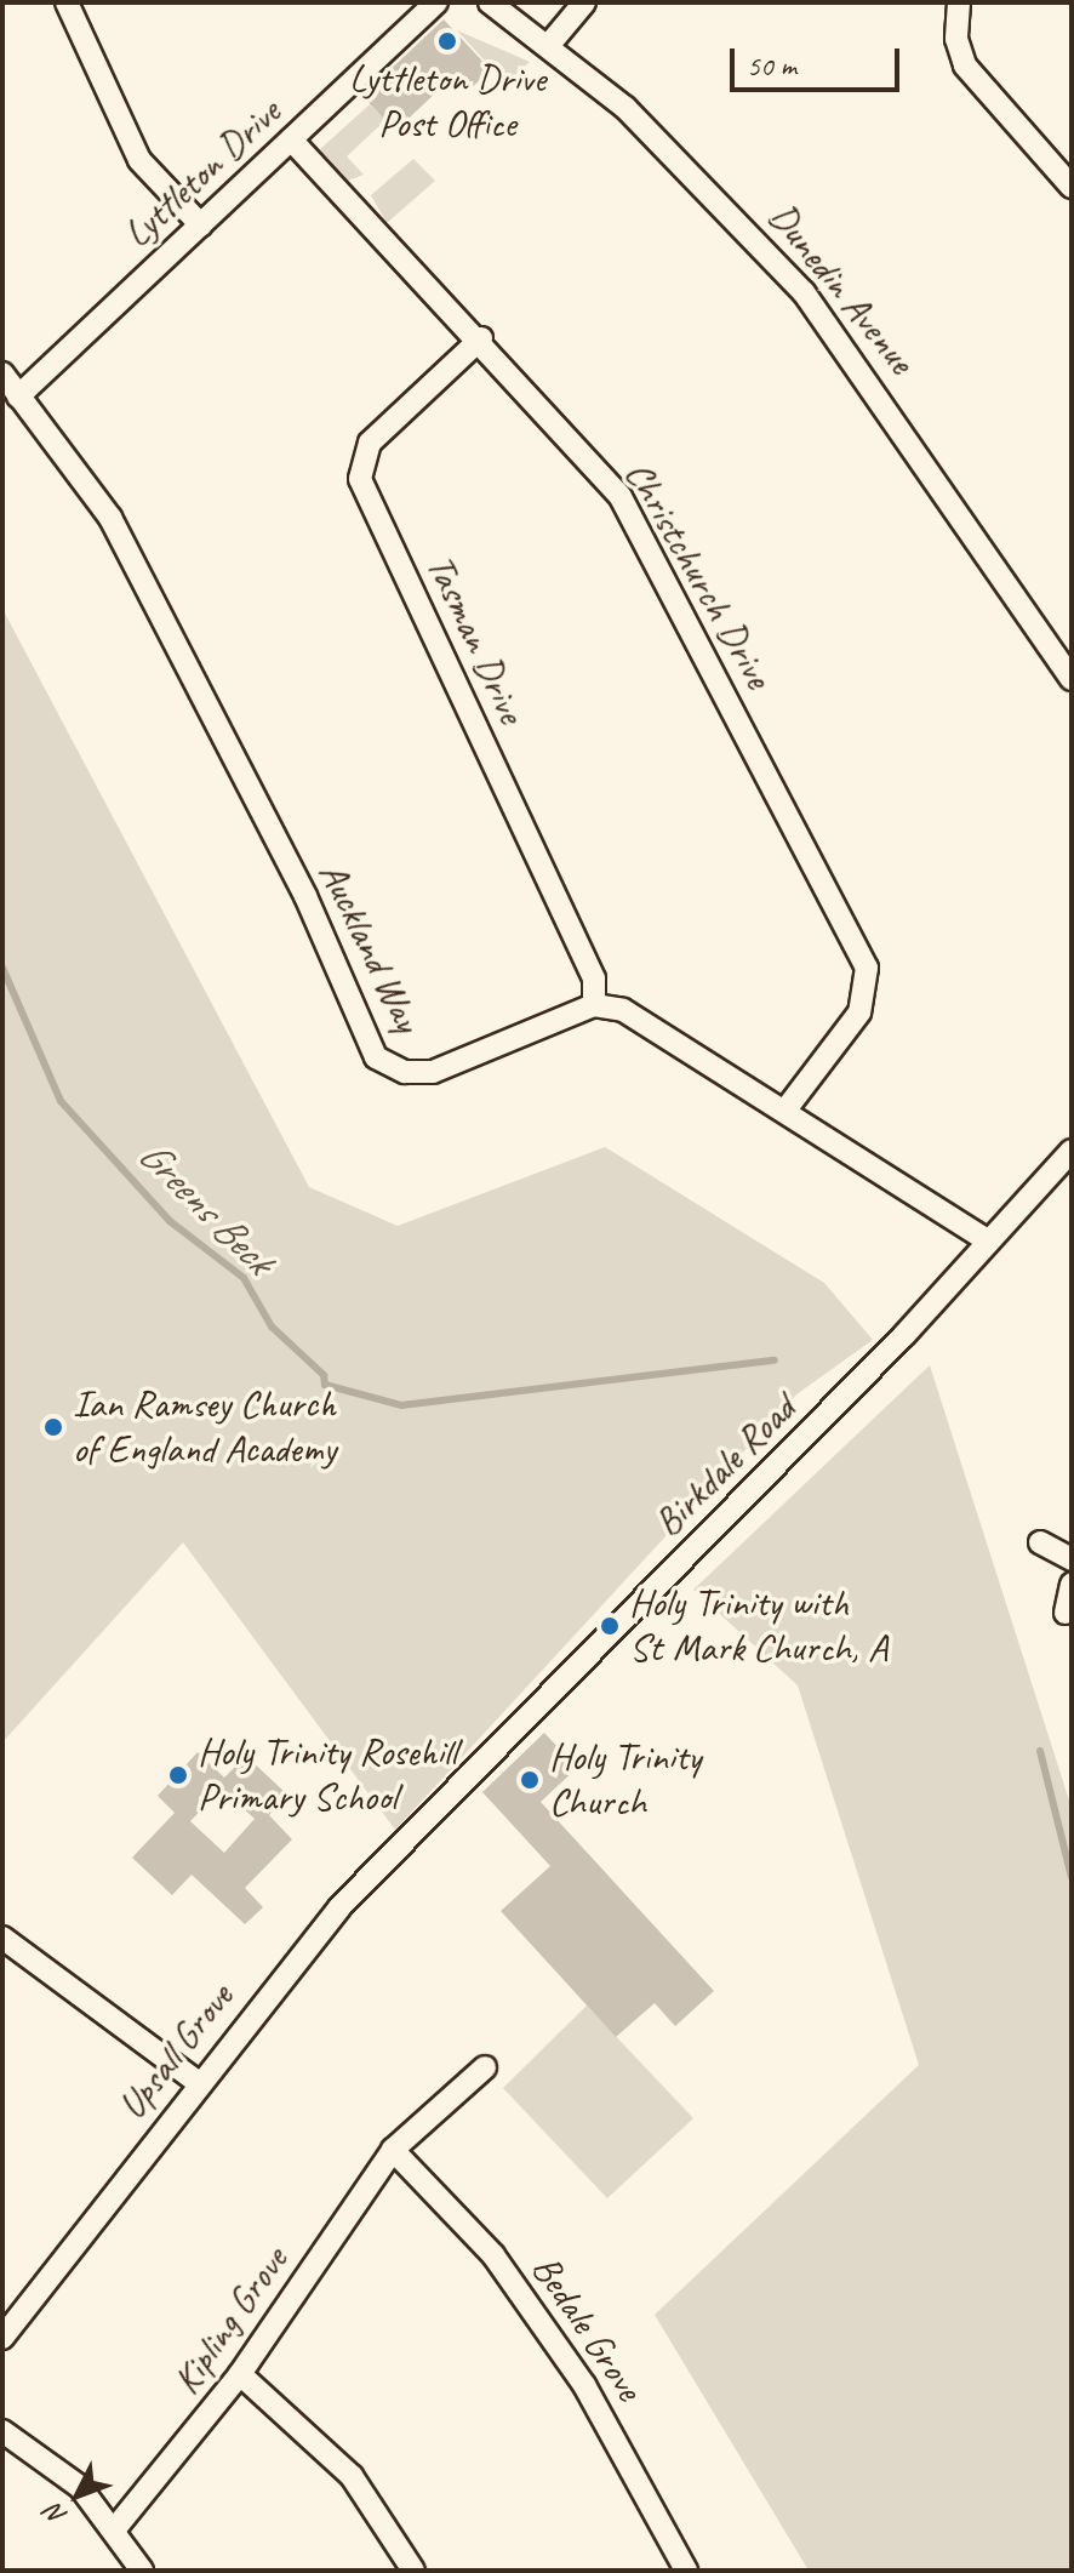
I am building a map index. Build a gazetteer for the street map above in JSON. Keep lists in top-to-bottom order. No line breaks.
{"streets":{"street":["Lyttleton Drive","Dunedin Avenue","Christchurch Drive","Tasman Drive","Auckland Way","Birkdale Road","Upsall Grove","Kipling Grove","Bedale Grove"]},"crossings":[["Lyttleton Drive","Christchurch Drive"],["Lyttleton Drive","Auckland Way"],["Christchurch Drive","Tasman Drive"],["Tasman Drive","Auckland Way"],["Birkdale Road","Upsall Grove"],["Kipling Grove","Bedale Grove"]],"water":["Greens Beck"],"places":["Lyttleton Drive Post Office","Ian Ramsey Church of England Academy","Holy Trinity with St Mark Church, A","Holy Trinity Rosehill Primary School","Holy Trinity Church"],"scale_bar":"50 m","north":"bottom left"}
